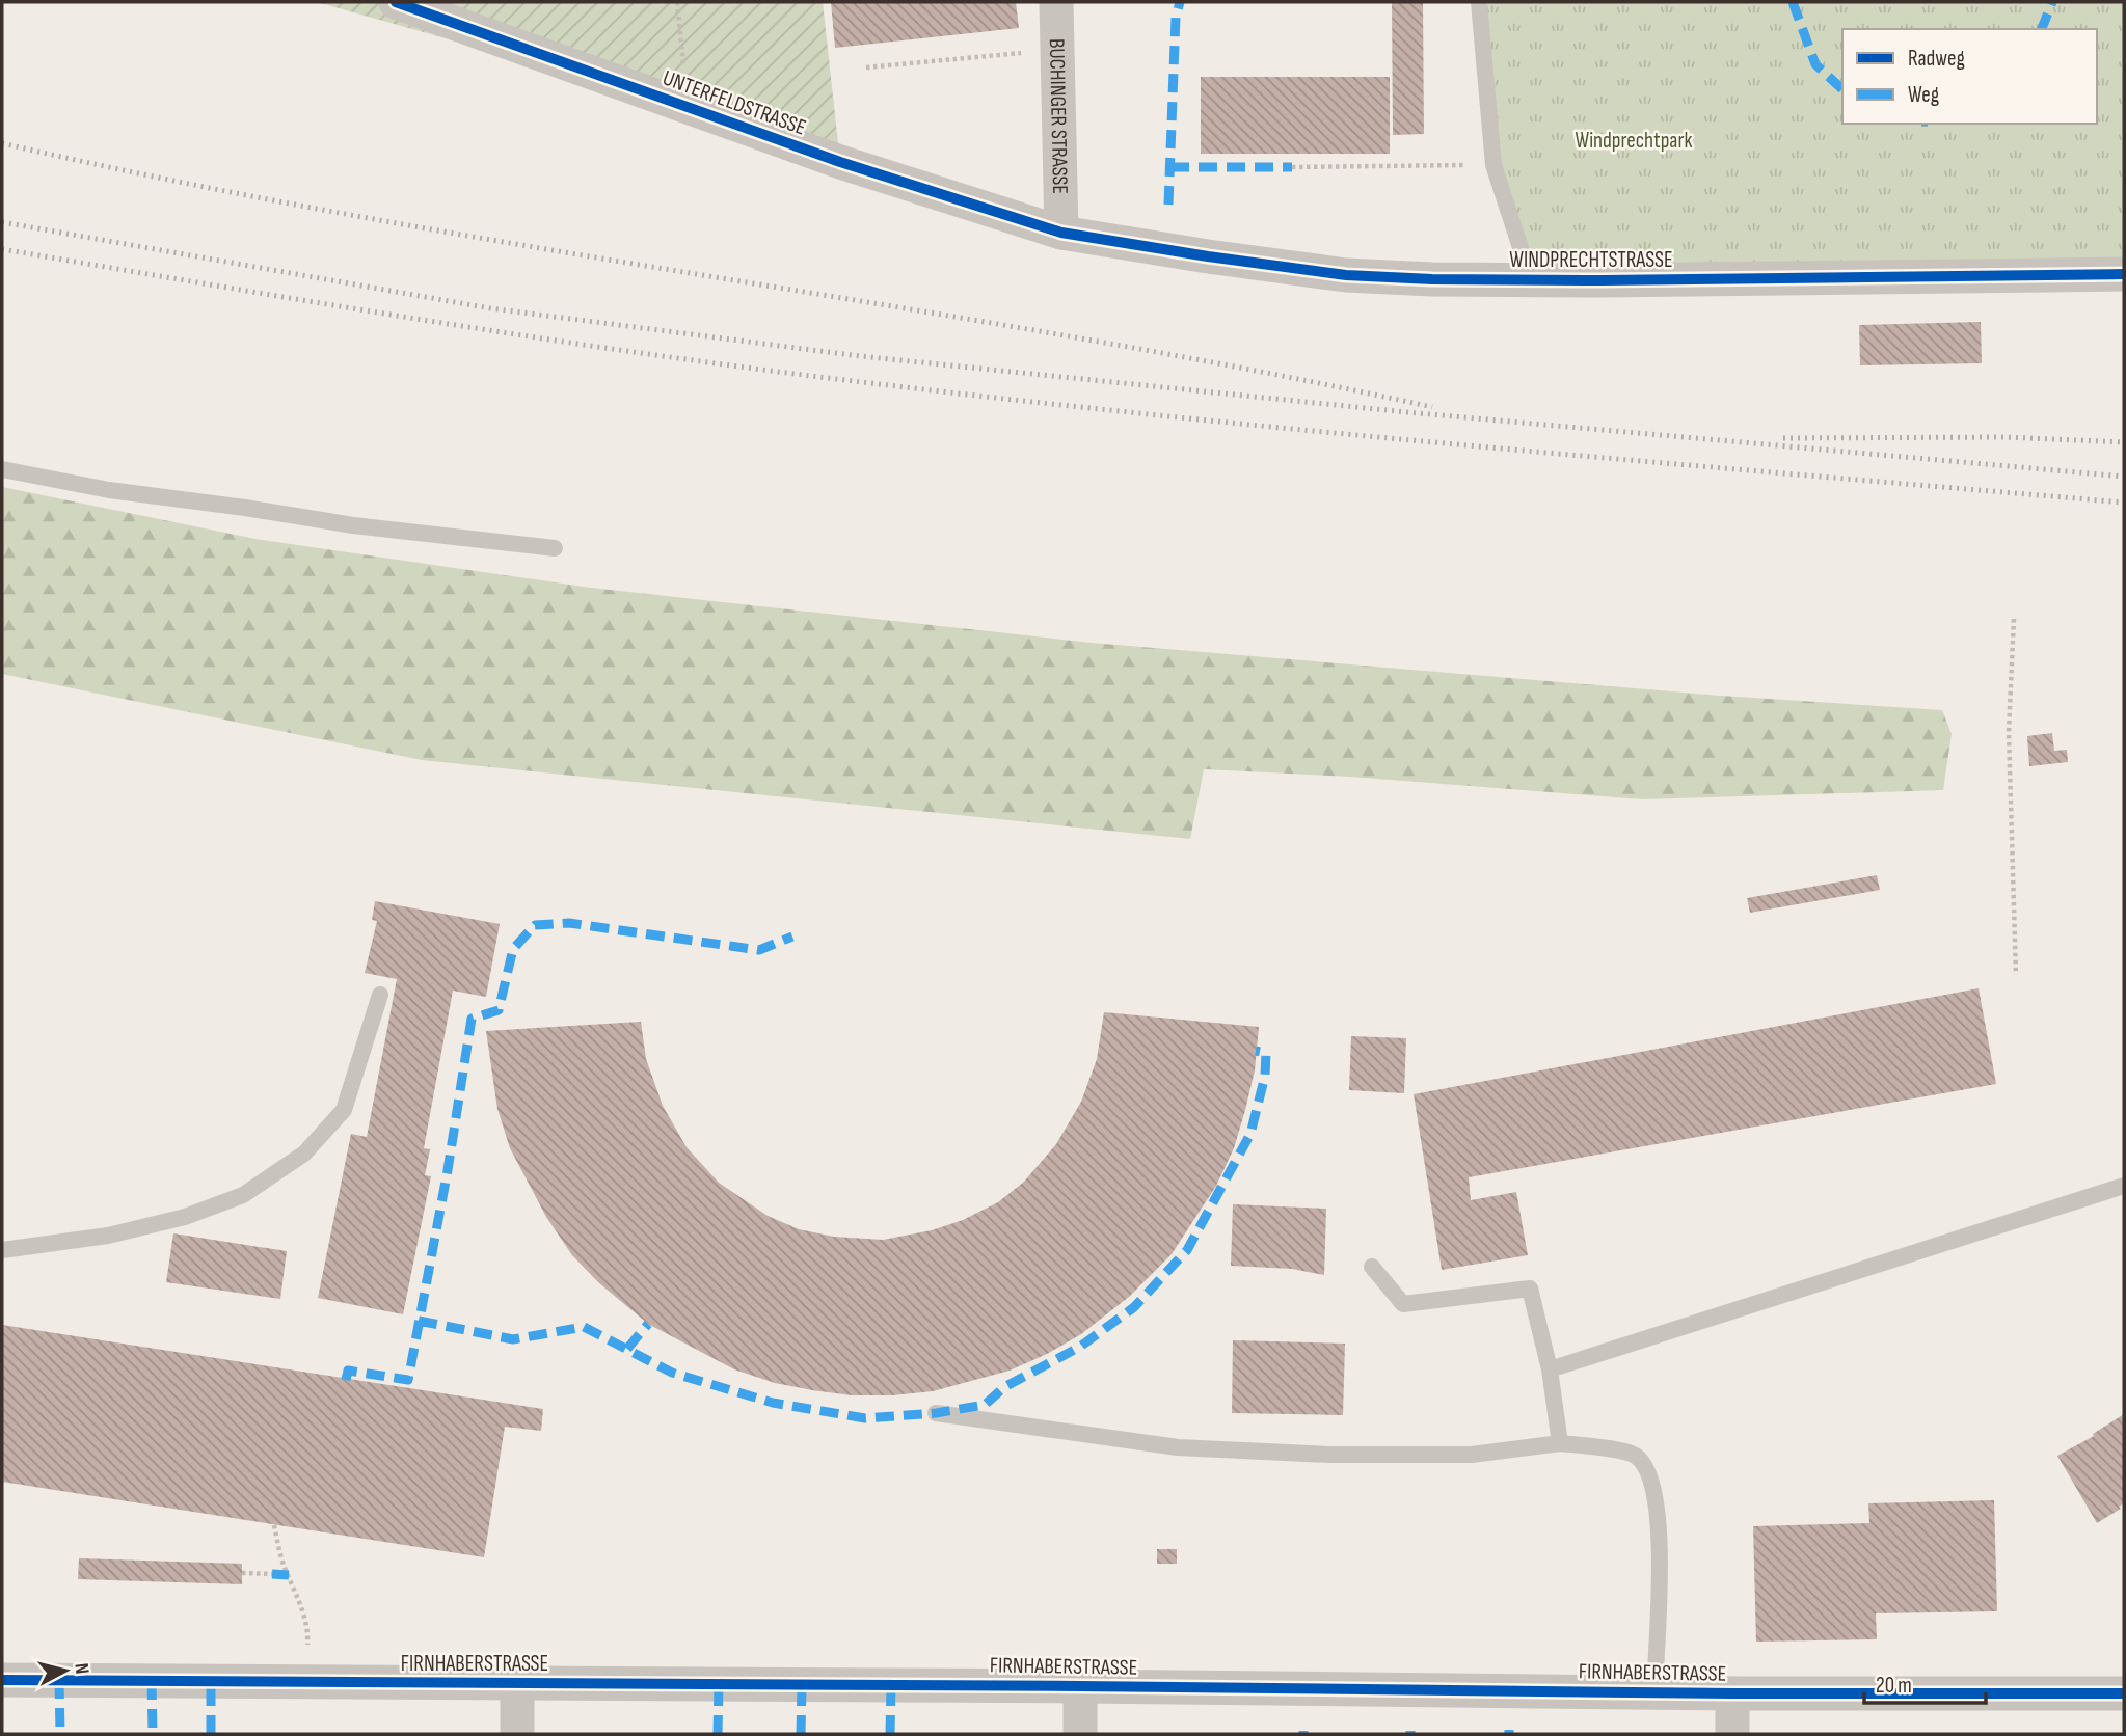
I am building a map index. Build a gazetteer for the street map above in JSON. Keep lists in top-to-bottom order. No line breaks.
{"streets":{"street":["UNTERFELDSTRASSE","BUCHINGER STRASSE","WINDPRECHTSTRASSE","FIRNHABERSTRASSE"]},"crossings":[["UNTERFELDSTRASSE","BUCHINGER STRASSE"],["UNTERFELDSTRASSE","WINDPRECHTSTRASSE"],["BUCHINGER STRASSE","WINDPRECHTSTRASSE"]],"parks":["Windprechtpark"],"legend":["Radweg","Weg"],"scale_bar":"20 m","north":"right"}
